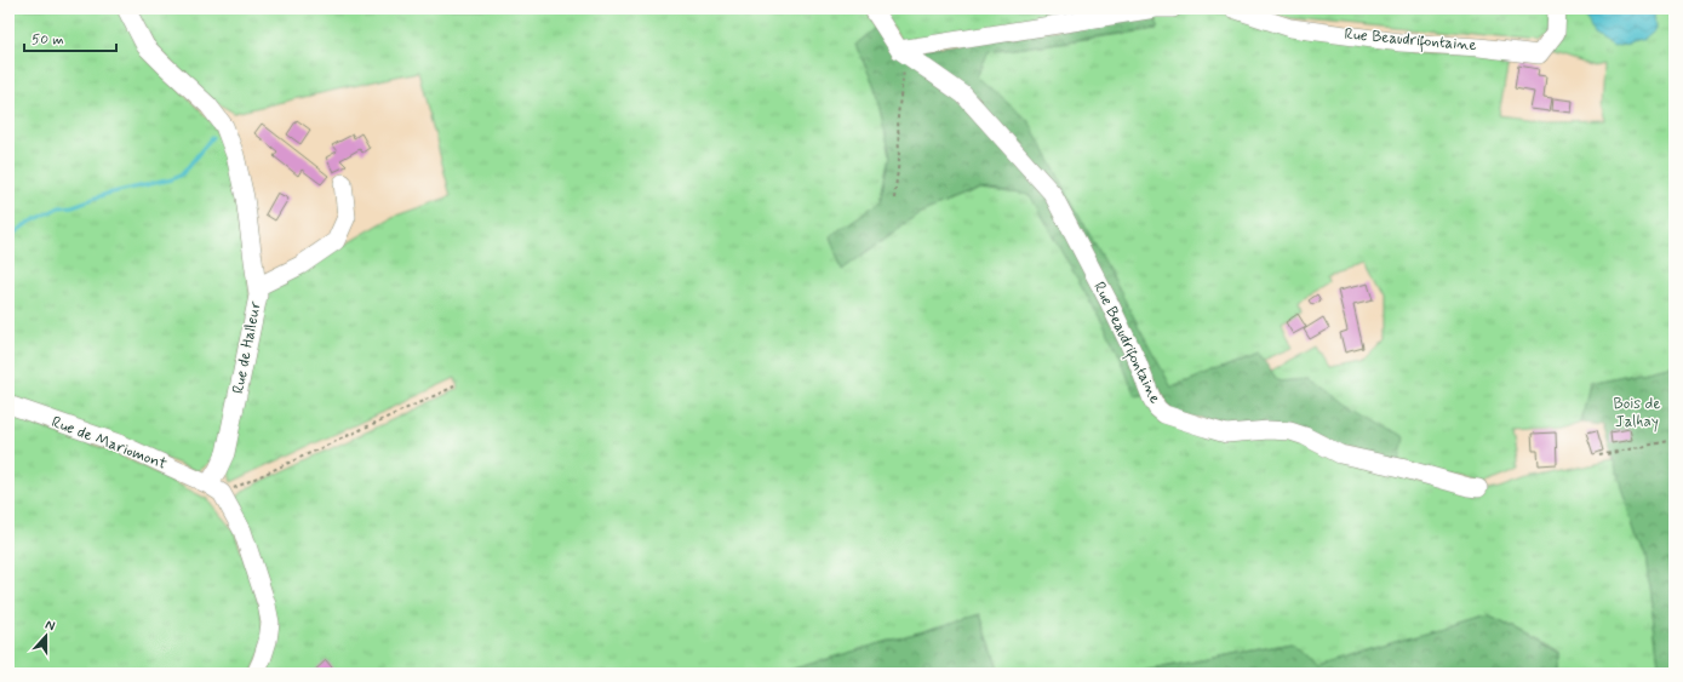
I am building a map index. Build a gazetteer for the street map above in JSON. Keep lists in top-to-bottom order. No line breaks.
{"streets":{"street":["Rue Beaudrifontaine","Rue de Halleur","Rue de Mariomont"]},"crossings":[["Rue de Halleur","Rue de Mariomont"]],"parks":["Bois de Jalhay"],"scale_bar":"50 m","north":"top"}
